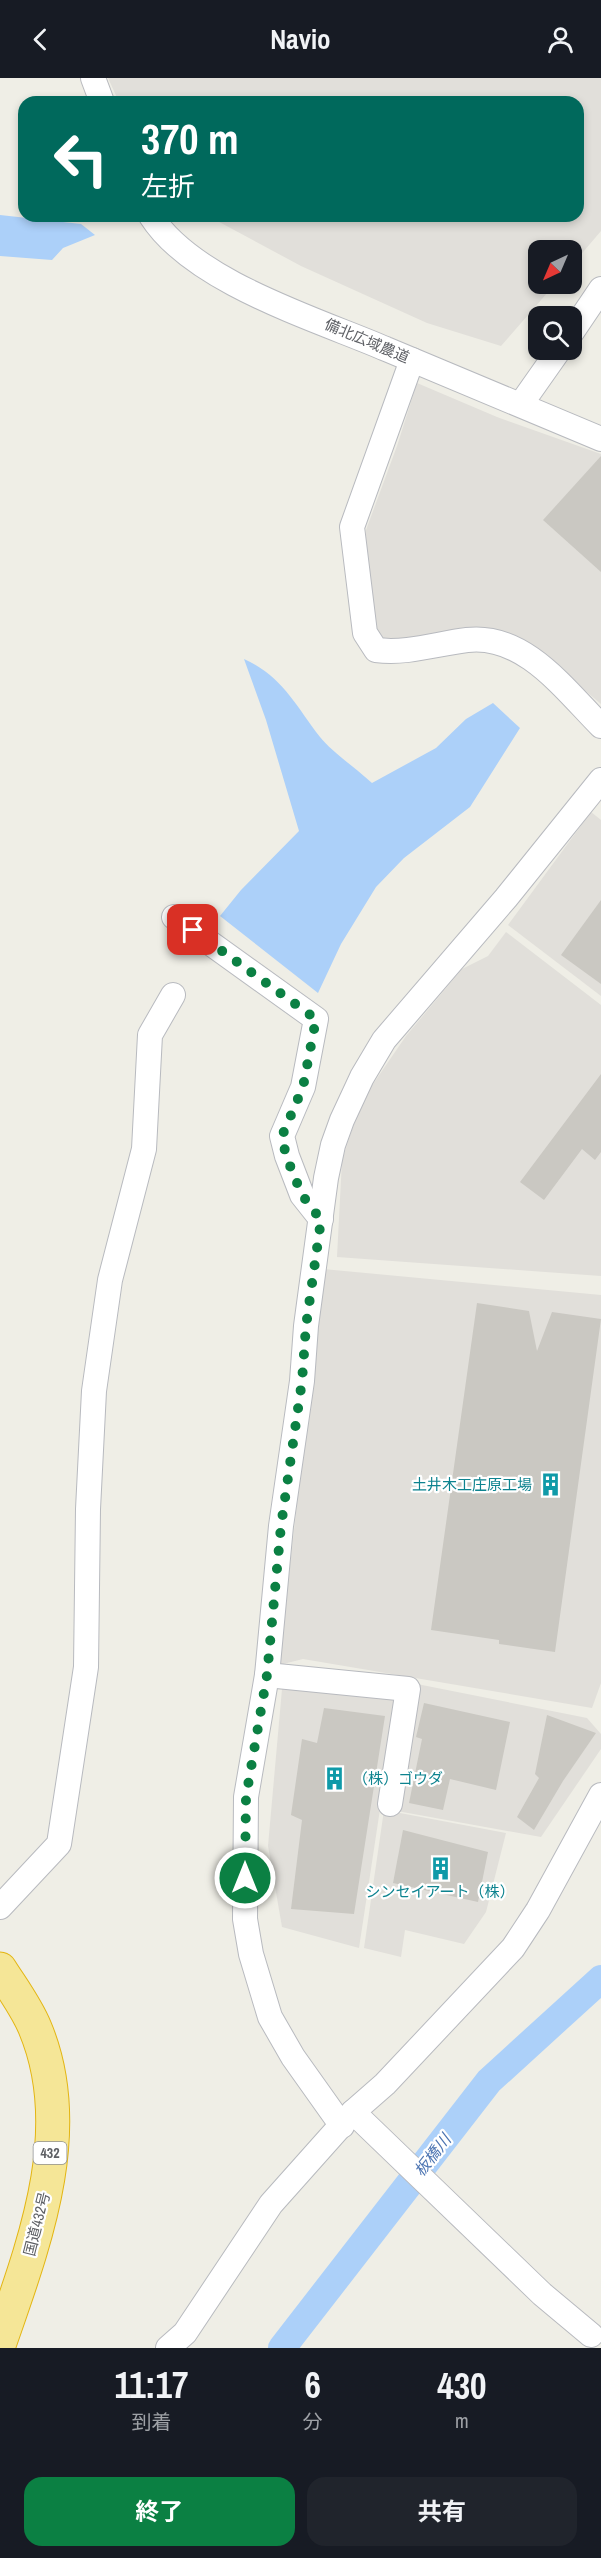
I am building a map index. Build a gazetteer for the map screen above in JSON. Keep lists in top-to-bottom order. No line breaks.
{"streets":{"highway":["432","国道432号"],"street":["備北広域農道"]},"water":["板橋川"],"places":{"building":["土井木工庄原工場","（株）ゴウダ","シンセイアート（株）"]},"north":"bottom left","page":{"header":"Navio","turn":["370 m","左折"],"eta":["11:17","到着","6","分","430","m"],"buttons":["終了","共有"]}}
